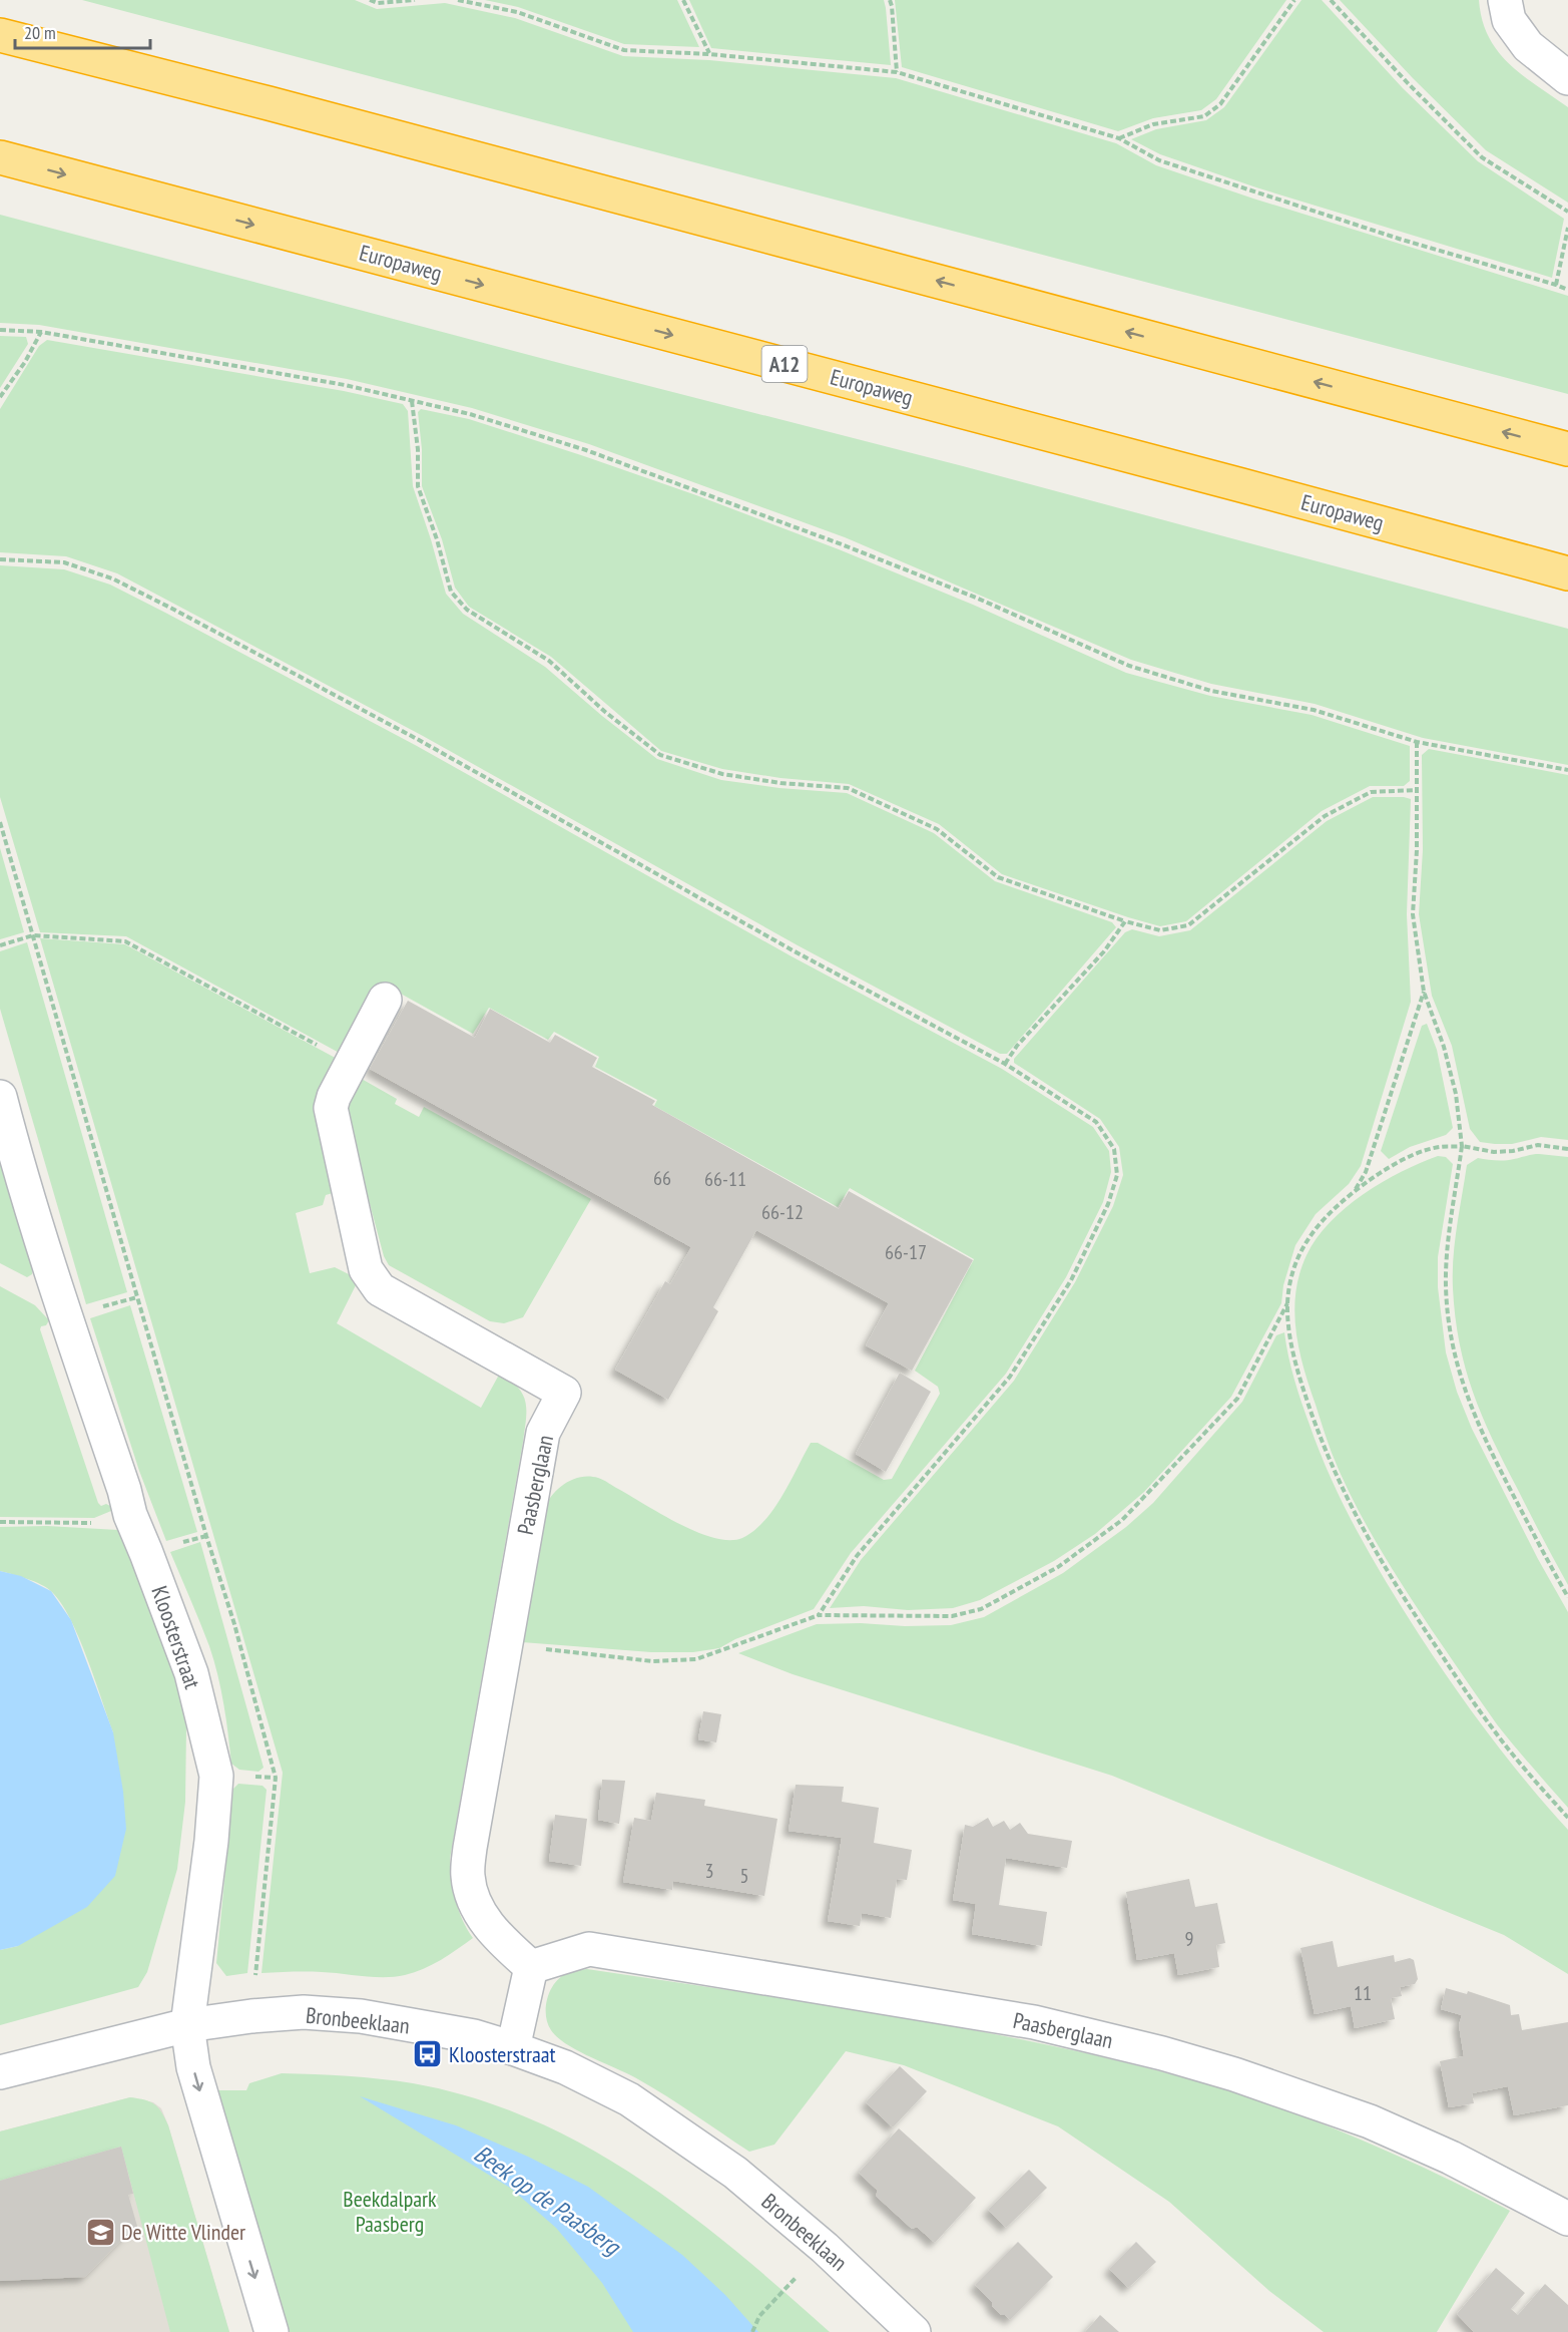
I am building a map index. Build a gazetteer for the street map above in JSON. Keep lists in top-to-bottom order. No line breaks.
{"streets":{"highway":["Europaweg","A12"],"street":["Paasberglaan","Kloosterstraat","Bronbeeklaan"]},"crossings":[["Kloosterstraat","Bronbeeklaan"]],"water":["Beek op de Paasberg"],"parks":["Beekdalpark Paasberg"],"places":{"bus stop":["Kloosterstraat"],"school or university":["De Witte Vlinder"]},"house_numbers":["66","66-11","66-12","66-17","3","5","9","11"],"scale_bar":"20 m"}
